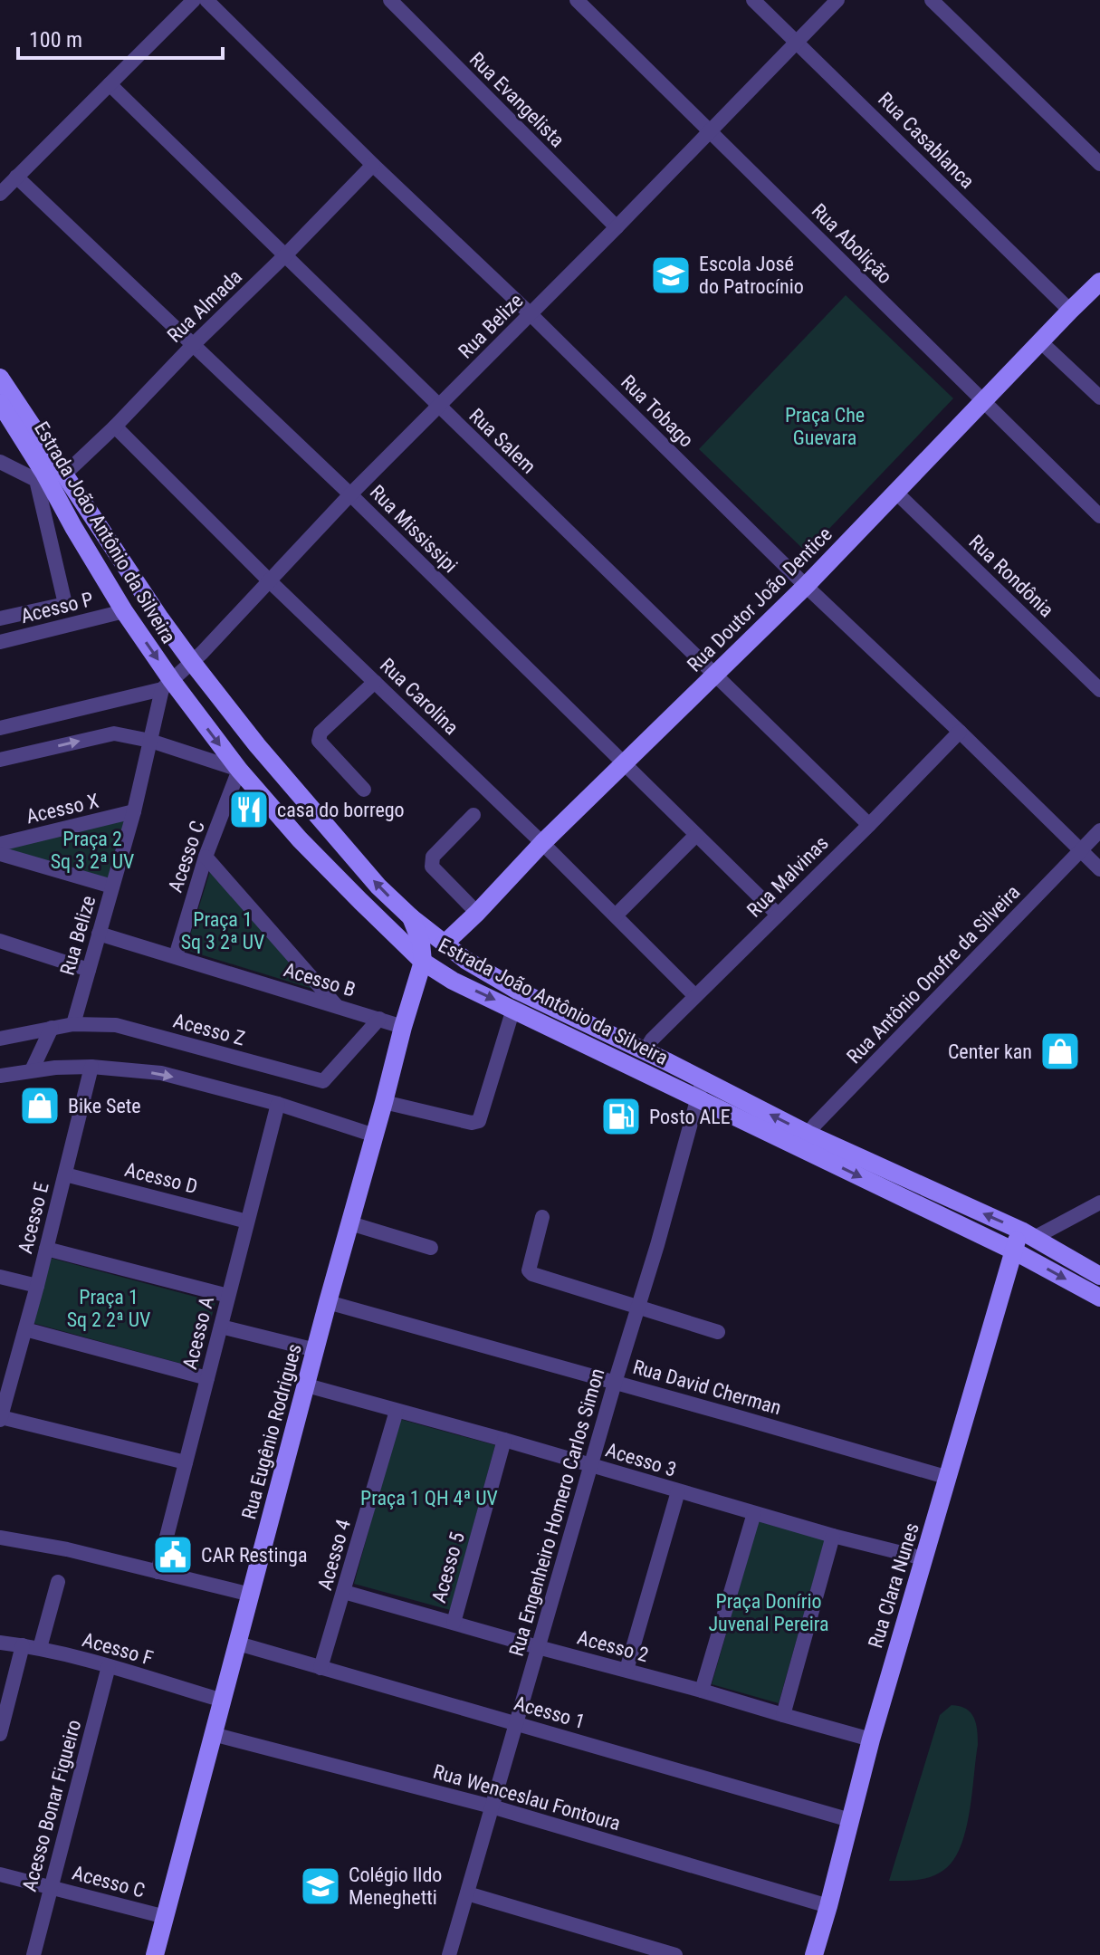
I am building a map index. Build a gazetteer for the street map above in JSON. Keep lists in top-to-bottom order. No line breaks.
{"streets":{"main road":["Estrada João Antônio da Silveira","Rua Doutor João Dentice","Rua Eugênio Rodrigues","Rua Clara Nunes"],"street":["Rua Evangelista","Rua Casablanca","Rua Abolição","Rua Almada","Rua Belize","Rua Tobago","Rua Salem","Rua Mississipi","Rua Rondônia","Acesso P","Rua Carolina","Acesso X","Acesso C","Rua Malvinas","Rua Antônio Onofre da Silveira","Acesso B","Acesso Z","Acesso D","Acesso E","Acesso A","Rua David Cherman","Acesso 3","Rua Engenheiro Homero Carlos Simon","Acesso 4","Acesso 5","Acesso 2","Acesso F","Acesso 1","Rua Wenceslau Fontoura","Acesso Bonar Figueiro"]},"crossings":[["Rua Evangelista","Rua Belize"],["Rua Casablanca","Rua Belize"],["Rua Casablanca","Rua Doutor João Dentice"],["Rua Abolição","Rua Belize"],["Rua Abolição","Rua Doutor João Dentice"],["Rua Almada","Rua Tobago"],["Rua Almada","Rua Salem"],["Rua Almada","Rua Mississipi"],["Rua Almada","Estrada João Antônio da Silveira"],["Rua Almada","Rua Carolina"],["Rua Belize","Rua Tobago"],["Rua Belize","Rua Salem"],["Rua Belize","Rua Mississipi"],["Rua Belize","Estrada João Antônio da Silveira"],["Rua Belize","Rua Carolina"],["Rua Belize","Acesso X"],["Rua Belize","Acesso B"],["Rua Belize","Acesso Z"],["Rua Tobago","Rua Doutor João Dentice"],["Rua Tobago","Rua Malvinas"],["Rua Tobago","Rua Antônio Onofre da Silveira"],["Rua Salem","Rua Doutor João Dentice"],["Rua Salem","Rua Malvinas"],["Rua Mississipi","Rua Doutor João Dentice"],["Rua Mississipi","Rua Malvinas"],["Estrada João Antônio da Silveira","Rua Doutor João Dentice"],["Estrada João Antônio da Silveira","Acesso P"],["Estrada João Antônio da Silveira","Acesso C"],["Estrada João Antônio da Silveira","Rua Malvinas"],["Estrada João Antônio da Silveira","Rua Antônio Onofre da Silveira"],["Estrada João Antônio da Silveira","Rua Eugênio Rodrigues"],["Estrada João Antônio da Silveira","Rua Engenheiro Homero Carlos Simon"],["Estrada João Antônio da Silveira","Rua Clara Nunes"],["Rua Rondônia","Rua Doutor João Dentice"],["Rua Doutor João Dentice","Rua Carolina"],["Rua Carolina","Rua Malvinas"],["Acesso C","Acesso B"],["Acesso C","Rua Eugênio Rodrigues"],["Acesso C","Acesso Bonar Figueiro"],["Acesso B","Acesso Z"],["Acesso B","Rua Eugênio Rodrigues"],["Acesso D","Acesso E"],["Acesso D","Acesso A"],["Rua David Cherman","Rua Eugênio Rodrigues"],["Rua David Cherman","Rua Engenheiro Homero Carlos Simon"],["Rua David Cherman","Rua Clara Nunes"],["Rua Eugênio Rodrigues","Acesso 3"],["Rua Eugênio Rodrigues","Acesso F"],["Rua Eugênio Rodrigues","Acesso 1"],["Rua Eugênio Rodrigues","Rua Wenceslau Fontoura"],["Acesso 3","Rua Engenheiro Homero Carlos Simon"],["Acesso 3","Acesso 4"],["Acesso 3","Acesso 5"],["Acesso 3","Rua Clara Nunes"],["Rua Engenheiro Homero Carlos Simon","Acesso 2"],["Rua Engenheiro Homero Carlos Simon","Acesso 1"],["Rua Engenheiro Homero Carlos Simon","Rua Wenceslau Fontoura"],["Acesso 4","Acesso 2"],["Acesso 4","Acesso 1"],["Acesso 5","Acesso 2"],["Rua Clara Nunes","Acesso 2"],["Rua Clara Nunes","Acesso 1"],["Rua Clara Nunes","Rua Wenceslau Fontoura"],["Acesso F","Acesso Bonar Figueiro"]],"parks":["Praça Che Guevara","Praça 2 Sq 3 2ª UV","Praça 1 Sq 3 2ª UV","Praça 1 Sq 2 2ª UV","Praça 1 QH 4ª UV","Praça Donírio Juvenal Pereira"],"places":{"school or university":["Escola José do Patrocínio","Colégio Ildo Meneghetti"],"restaurant":["casa do borrego"],"shop":["Center kan","Bike Sete"],"fuel station":["Posto ALE"],"public building":["CAR Restinga"]},"scale_bar":"100 m"}
